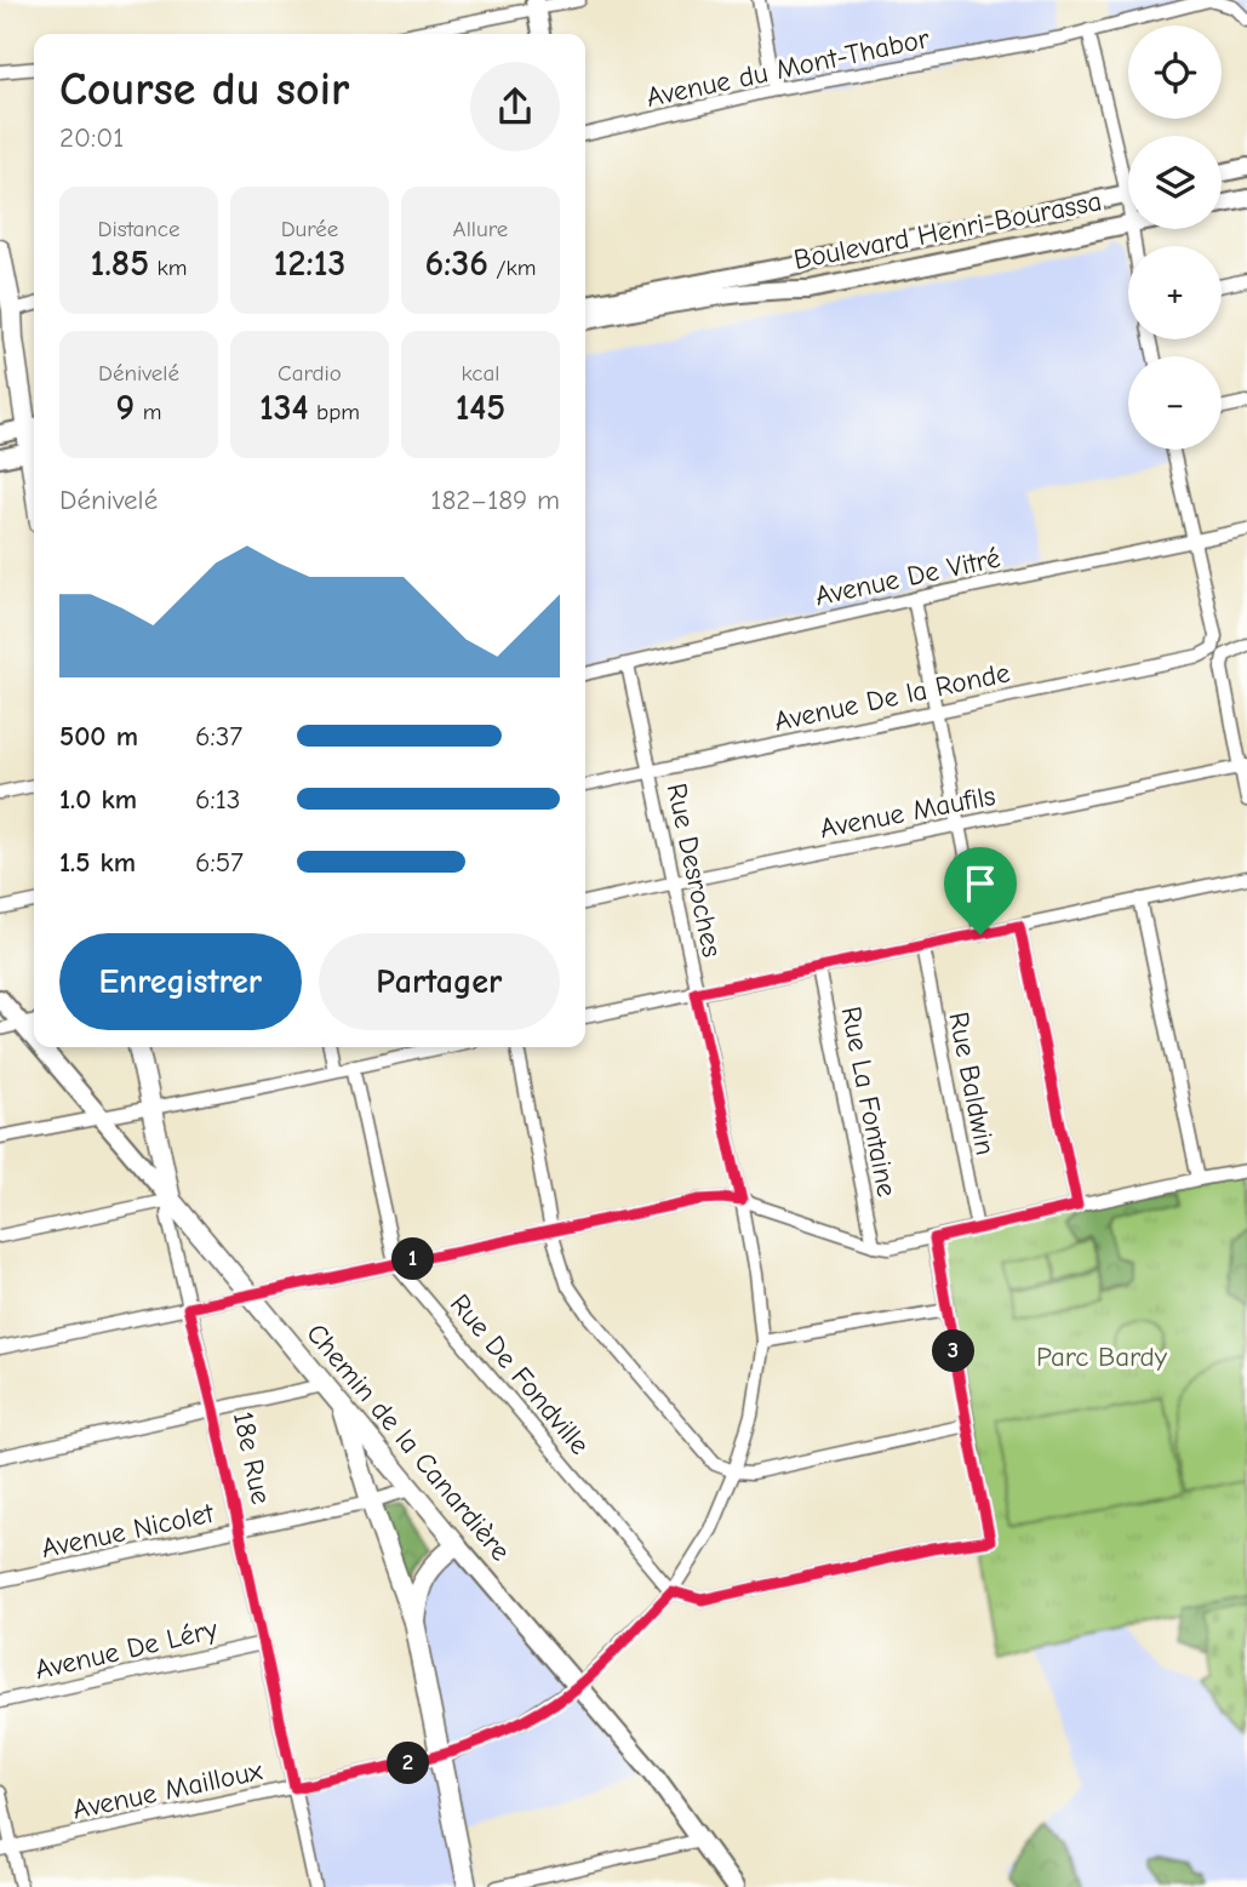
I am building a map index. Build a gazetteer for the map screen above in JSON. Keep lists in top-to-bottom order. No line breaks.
{"streets":{"main road":["Boulevard Henri-Bourassa","Chemin de la Canardière","18e Rue"],"street":["Avenue du Mont-Thabor","Avenue De Vitré","Avenue De la Ronde","Avenue Maufils","Rue Desroches","Rue Baldwin","Rue La Fontaine","Rue De Fondville","Avenue Nicolet","Avenue De Léry","Avenue Mailloux"]},"crossings":[["Avenue De Vitré","Rue Desroches"],["Avenue De la Ronde","Rue Desroches"],["Avenue Maufils","Rue Desroches"],["Rue Desroches","Rue De Fondville"],["Rue Desroches","Chemin de la Canardière"],["Rue Desroches","Avenue Mailloux"],["Chemin de la Canardière","18e Rue"],["Chemin de la Canardière","Avenue Nicolet"],["Chemin de la Canardière","Avenue Mailloux"],["18e Rue","Avenue Nicolet"],["18e Rue","Avenue De Léry"],["18e Rue","Avenue Mailloux"]],"parks":["Parc Bardy"],"page":{"map_buttons":["+","−"],"heading":["Course du soir","20:01"],"stats":[["Distance","1.85 km"],["Durée","12:13"],["Allure","6:36 /km"],["Dénivelé","9 m"],["Cardio","134 bpm"],["kcal","145"]],"chart":["Dénivelé","182–189 m"],"list":[{"name":"500 m","note":"6:37"},{"name":"1.0 km","note":"6:13"},{"name":"1.5 km","note":"6:57"}],"buttons":["Enregistrer","Partager"],"pins":["1","3","2"]}}
